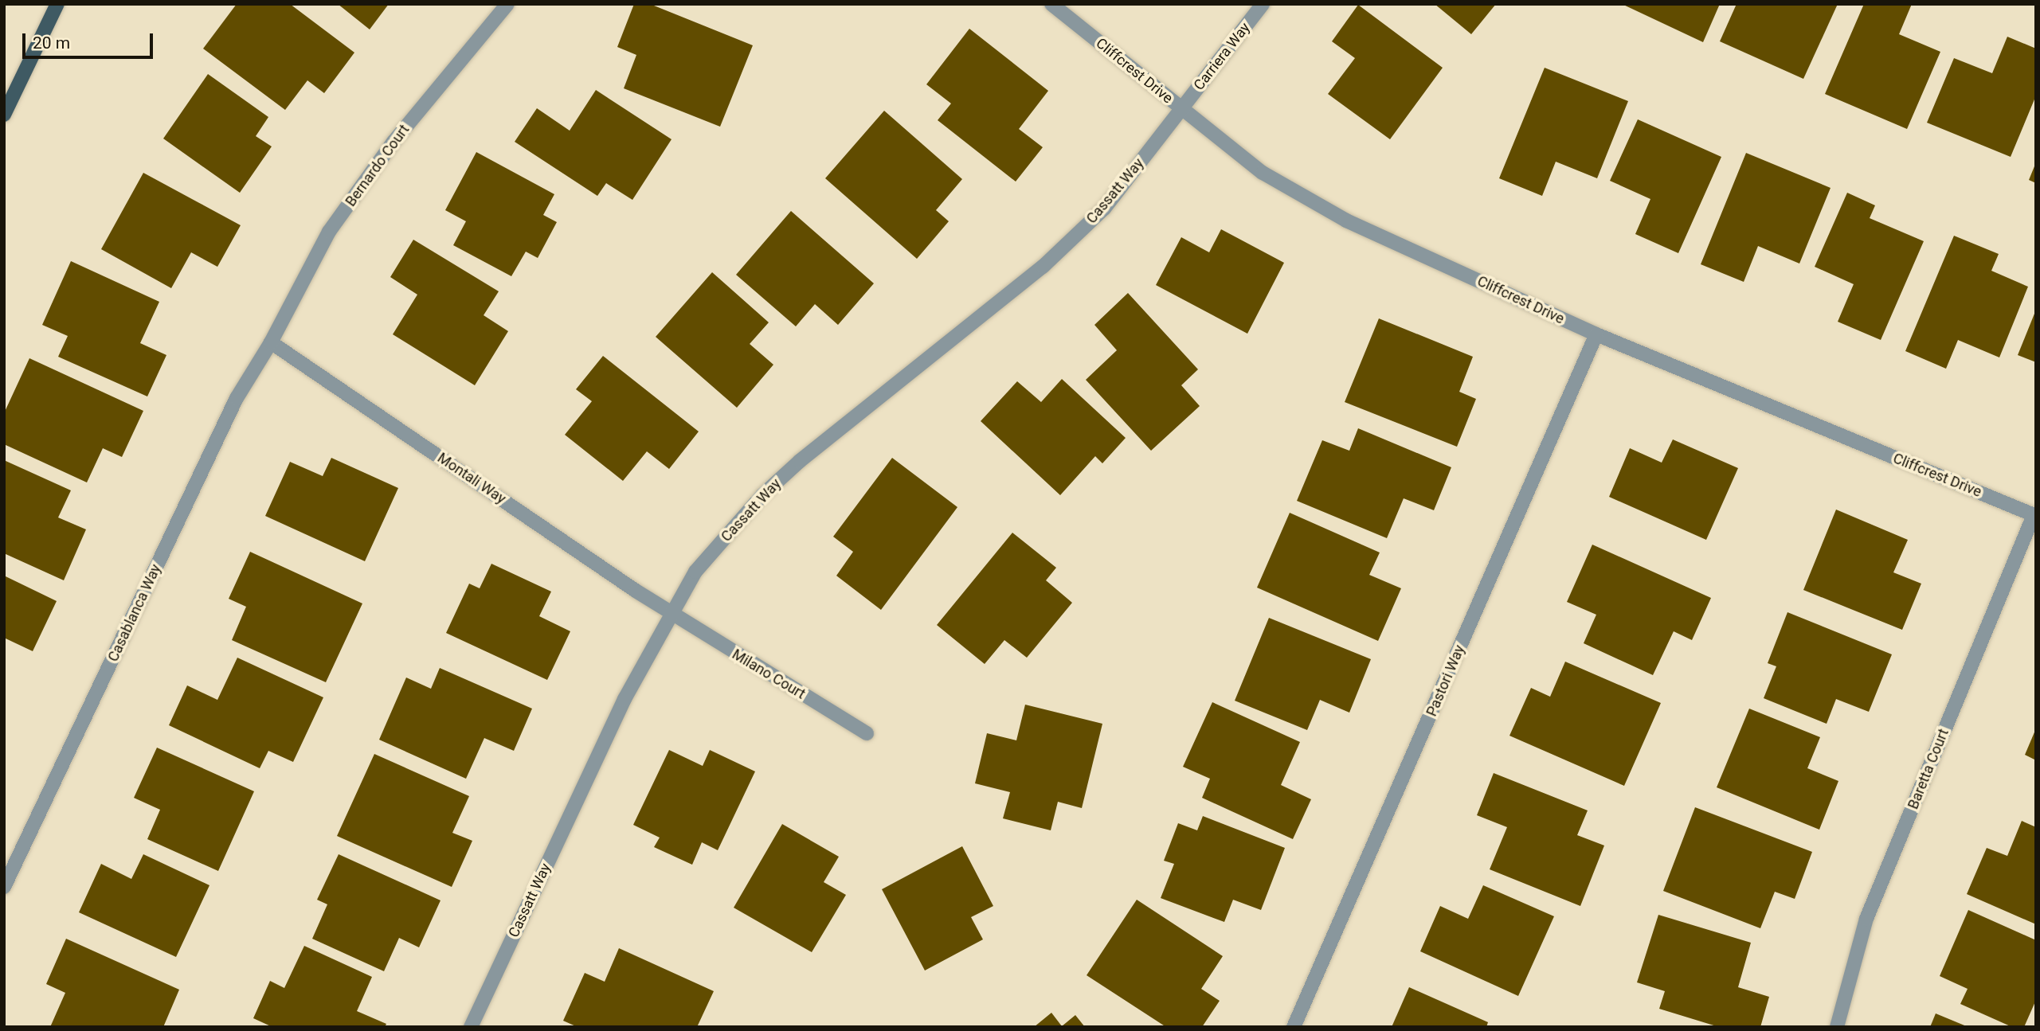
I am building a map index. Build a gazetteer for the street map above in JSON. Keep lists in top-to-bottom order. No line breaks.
{"streets":{"street":["Carriera Way","Cliffcrest Drive","Bernardo Court","Cassatt Way","Montali Way","Casablanca Way","Milano Court","Pastori Way","Baretta Court"]},"crossings":[["Carriera Way","Cliffcrest Drive"],["Carriera Way","Cassatt Way"],["Cliffcrest Drive","Cassatt Way"],["Cliffcrest Drive","Pastori Way"],["Cliffcrest Drive","Baretta Court"],["Bernardo Court","Montali Way"],["Bernardo Court","Casablanca Way"],["Cassatt Way","Montali Way"],["Cassatt Way","Milano Court"],["Montali Way","Casablanca Way"],["Montali Way","Milano Court"]],"scale_bar":"20 m"}
